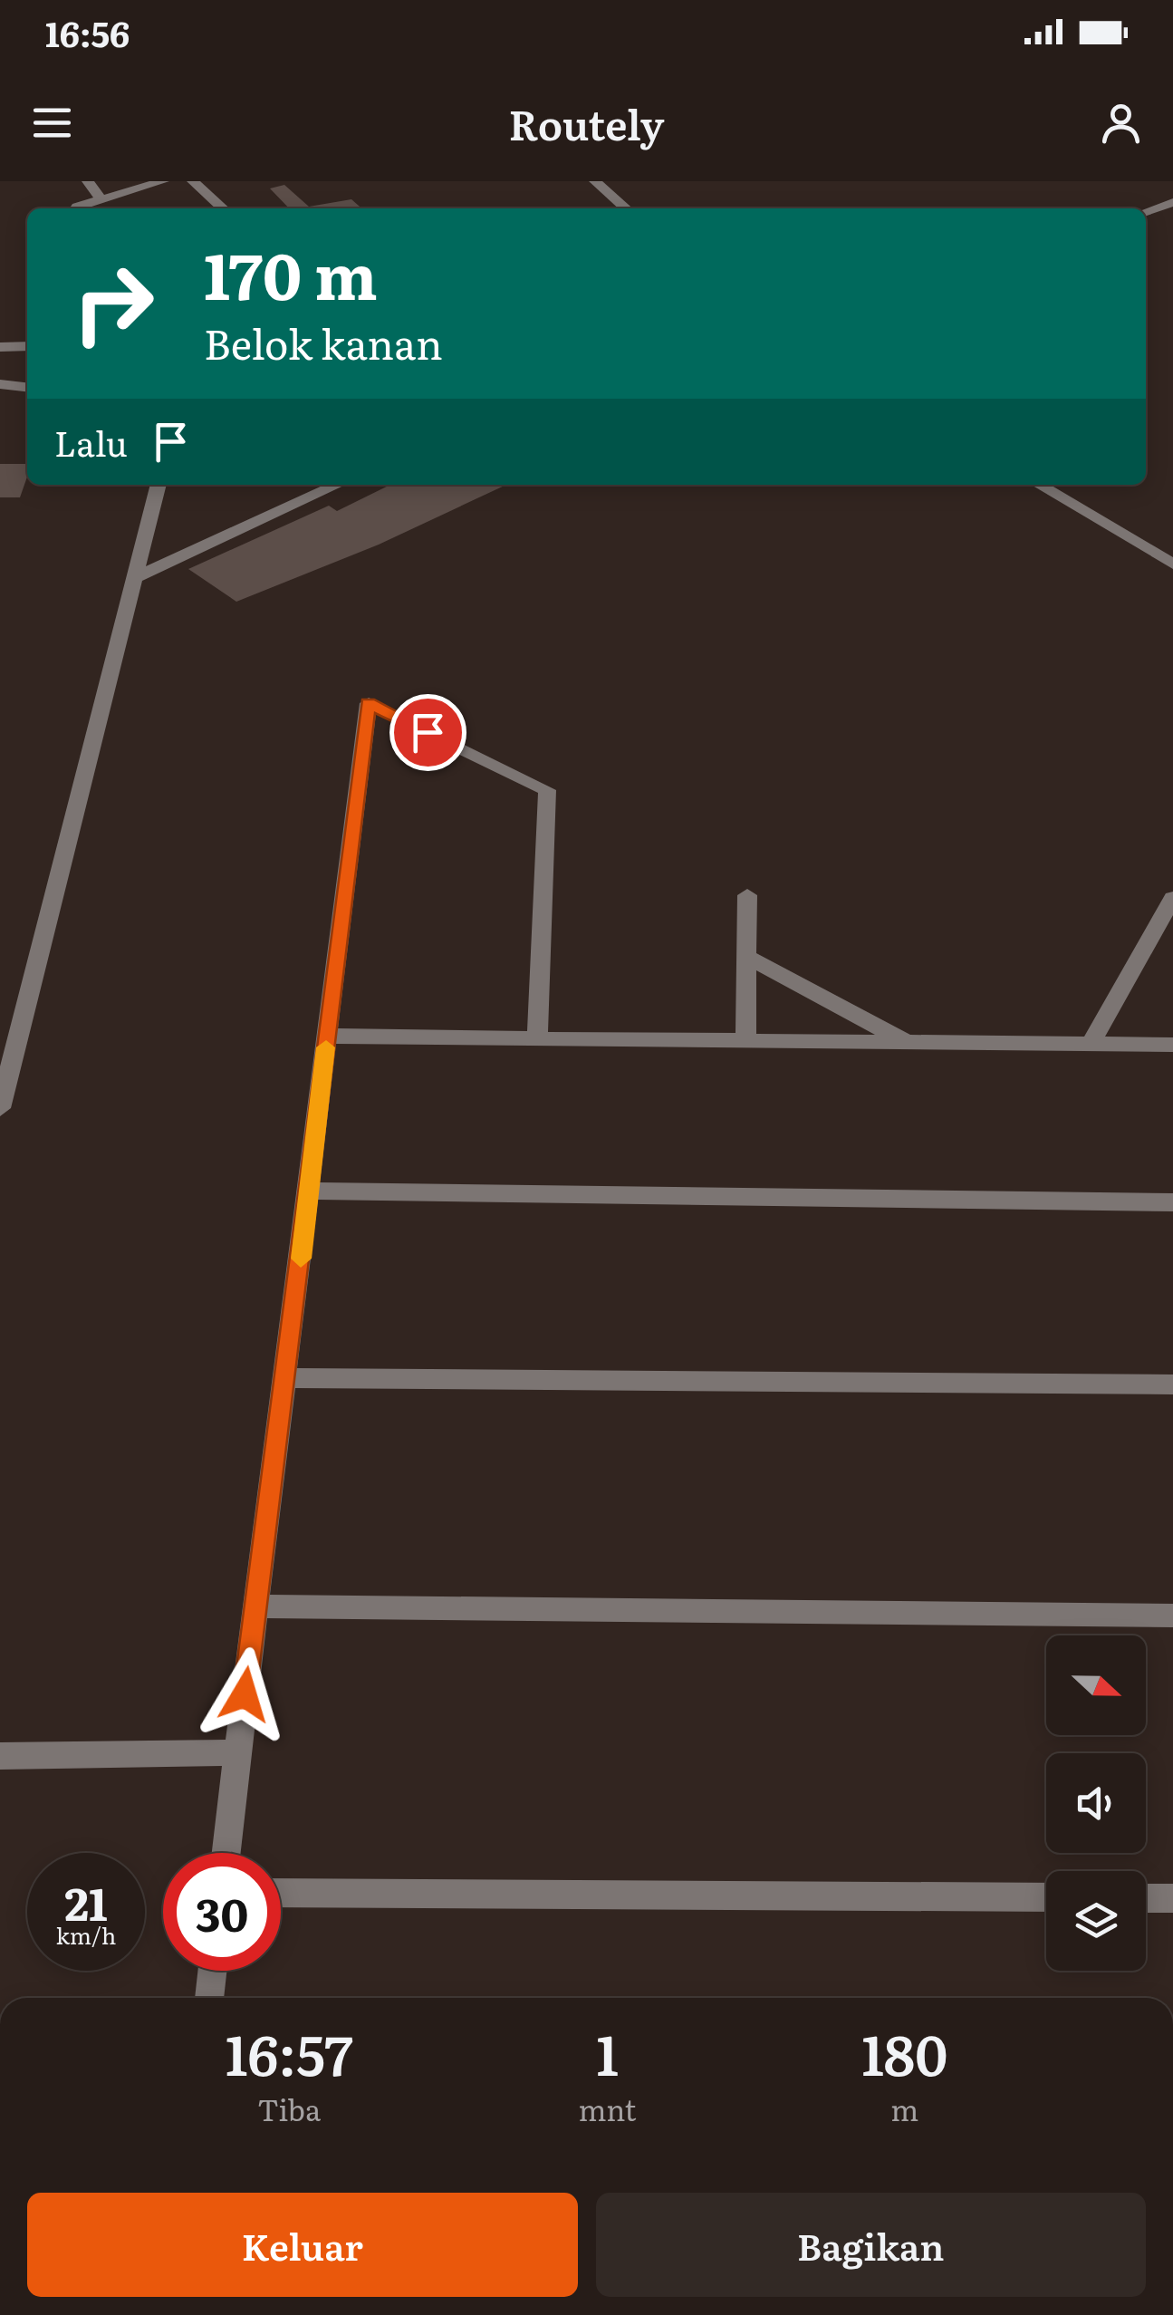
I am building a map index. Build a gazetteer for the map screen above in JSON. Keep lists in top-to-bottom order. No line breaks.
{"north":"right","page":{"status":"16:56","header":"Routely","turn":["170 m","Belok kanan"],"then":"Lalu","speed":"21 km/h","limit":"30","eta":["16:57","Tiba","1","mnt","180","m"],"buttons":["Keluar","Bagikan"]}}
